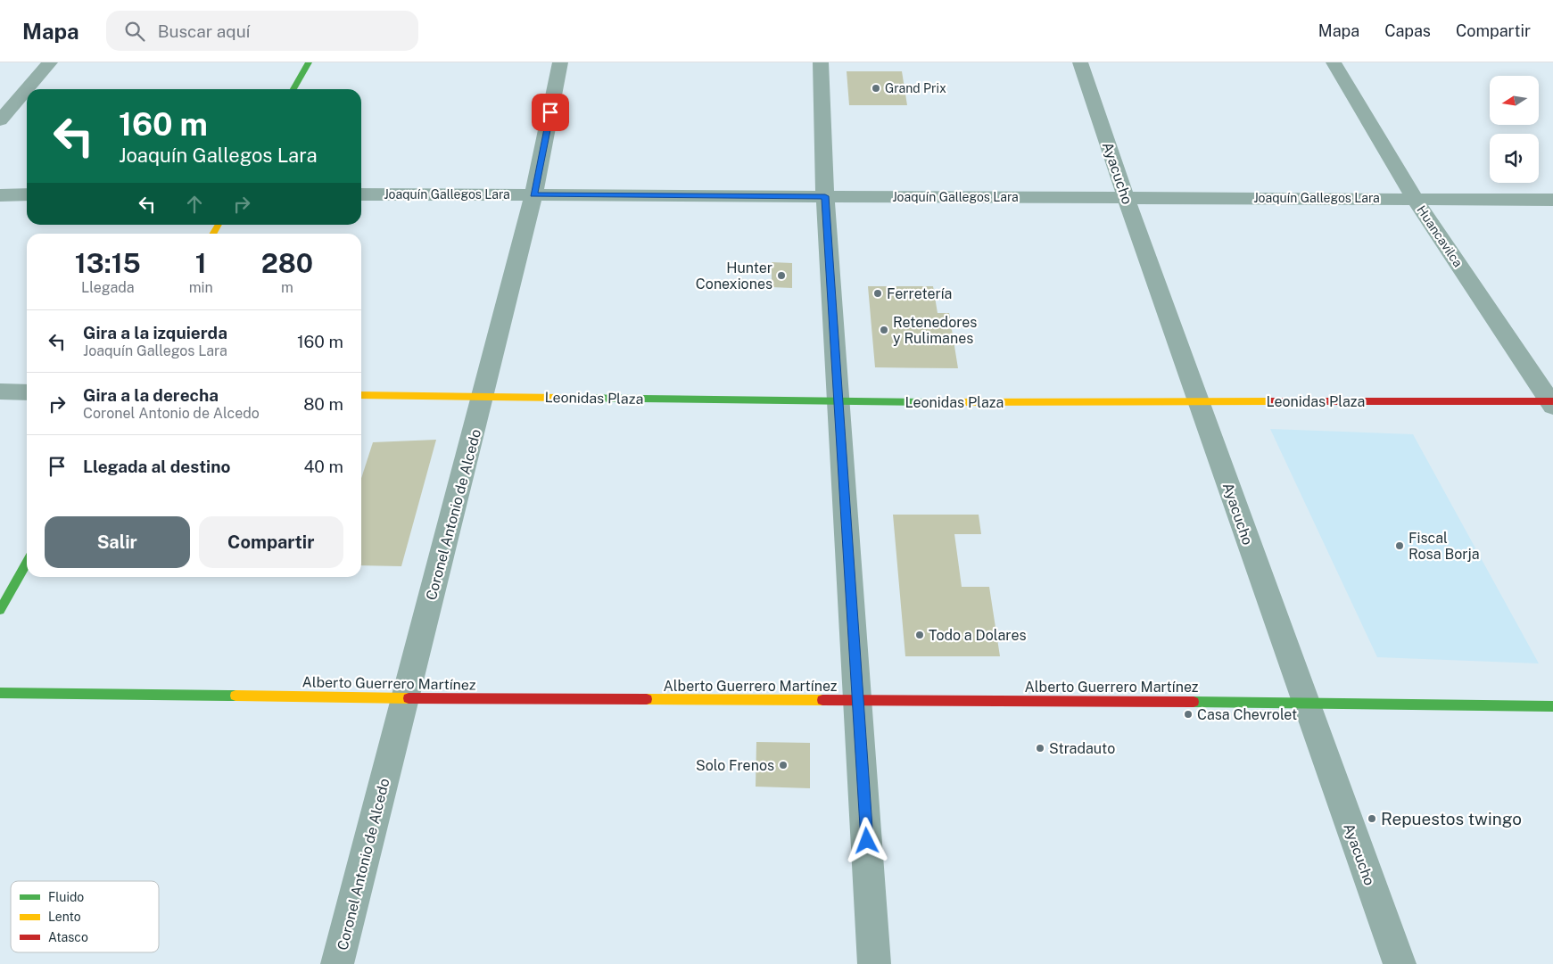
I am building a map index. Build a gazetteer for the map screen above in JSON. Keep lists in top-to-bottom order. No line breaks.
{"streets":{"street":["Ayacucho","Joaquín Gallegos Lara","Huancavilca","Leonidas Plaza","Coronel Antonio de Alcedo","Alberto Guerrero Martínez"]},"crossings":[["Ayacucho","Joaquín Gallegos Lara"],["Ayacucho","Leonidas Plaza"],["Ayacucho","Alberto Guerrero Martínez"],["Joaquín Gallegos Lara","Huancavilca"],["Joaquín Gallegos Lara","Coronel Antonio de Alcedo"],["Huancavilca","Leonidas Plaza"],["Leonidas Plaza","Coronel Antonio de Alcedo"],["Coronel Antonio de Alcedo","Alberto Guerrero Martínez"]],"places":["Grand Prix","Hunter Conexiones","Ferretería","Retenedores y Rulimanes","Fiscal Rosa Borja","Todo a Dolares","Casa Chevrolet","Stradauto","Solo Frenos","Repuestos twingo"],"legend":["Fluido","Lento","Atasco"],"north":"left","page":{"header":"Mapa","search":"Buscar aquí","nav":["Mapa","Capas","Compartir"],"turn":["160 m","Joaquín Gallegos Lara"],"eta":["13:15","Llegada","1","min","280","m"],"list":[{"name":"Gira a la izquierda","note":"Joaquín Gallegos Lara","value":"160 m"},{"name":"Gira a la derecha","note":"Coronel Antonio de Alcedo","value":"80 m"},{"name":"Llegada al destino","value":"40 m"}],"buttons":["Salir","Compartir"]}}
